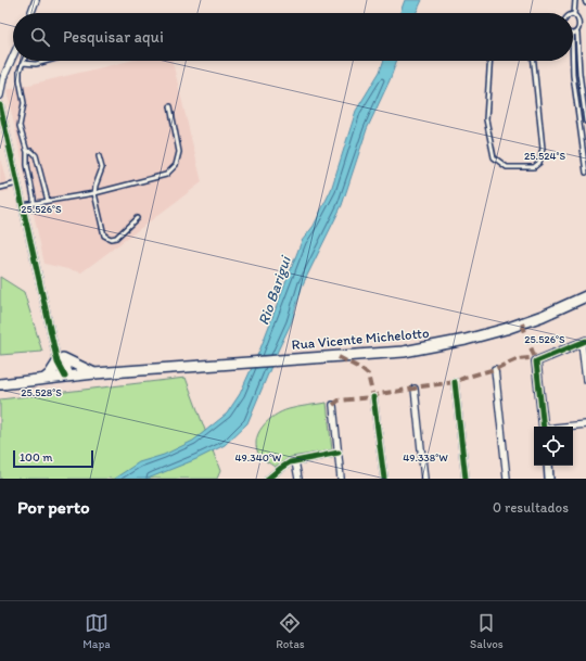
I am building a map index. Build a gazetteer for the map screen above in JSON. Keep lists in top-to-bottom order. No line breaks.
{"streets":{"main road":["Rua Vicente Michelotto"]},"water":["Rio Barigui"],"scale_bar":"100 m","page":{"search":"Pesquisar aqui","scale":"100 m","heading":["Por perto","0 resultados"],"nav":["Mapa","Rotas","Salvos"]},"coordinates":["25.524°S","25.526°S","25.528°S","49.340°W","49.338°W"]}
